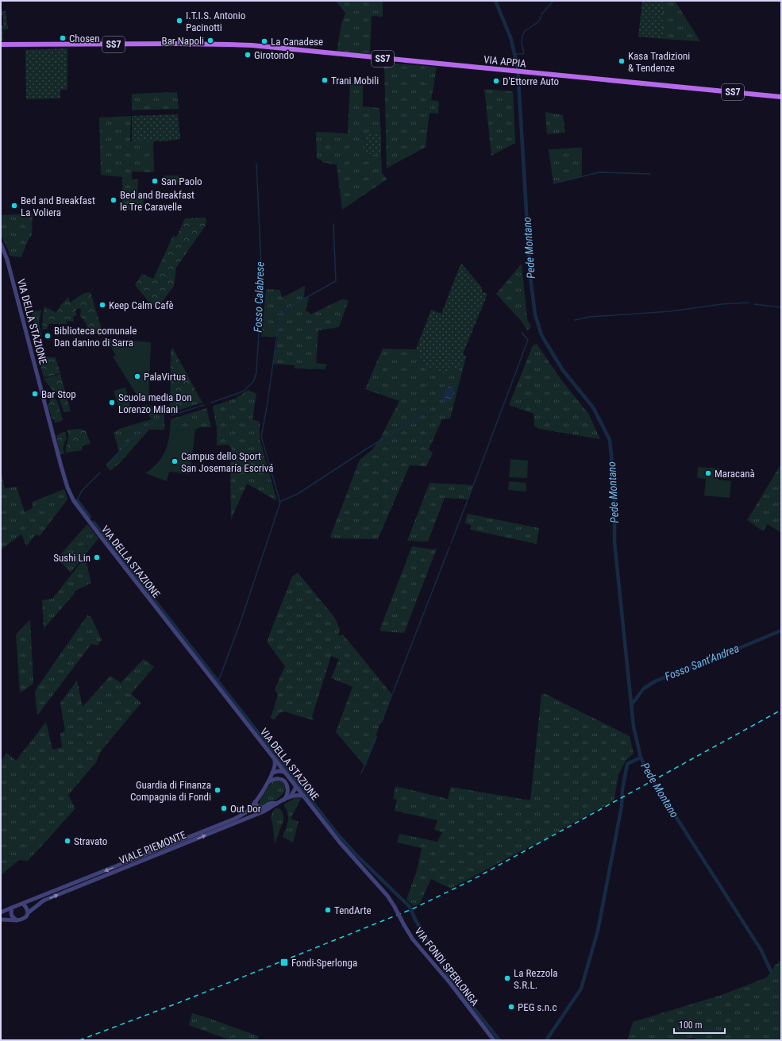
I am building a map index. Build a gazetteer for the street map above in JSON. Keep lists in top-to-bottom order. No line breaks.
{"streets":{"main road":["SS7","VIA APPIA"],"street":["VIA DELLA STAZIONE","VIALE PIEMONTE","VIA FONDI SPERLONGA"]},"crossings":[["VIA DELLA STAZIONE","VIALE PIEMONTE"],["VIA DELLA STAZIONE","VIA FONDI SPERLONGA"]],"water":["Pede Montano","Fosso Calabrese","Fosso Sant'Andrea"],"places":{"other":["I.T.I.S. Antonio Pacinotti","Chosen","Bar Napoli","La Canadese","Girotondo","Kasa Tradizioni & Tendenze","Trani Mobili","D'Ettorre Auto","San Paolo","Bed and Breakfast le Tre Caravelle","Bed and Breakfast La Voliera","Keep Calm Cafè","Biblioteca comunale Dan danino di Sarra","PalaVirtus","Bar Stop","Scuola media Don Lorenzo Milani","Campus dello Sport San Josemaría Escrivá","Maracanà","Sushi Lin","Guardia di Finanza Compagnia di Fondi","Out Dor","Stravato","TendArte","La Rezzola S.R.L.","PEG s.n.c"],"transit":["Fondi-Sperlonga"]},"scale_bar":"100 m"}
